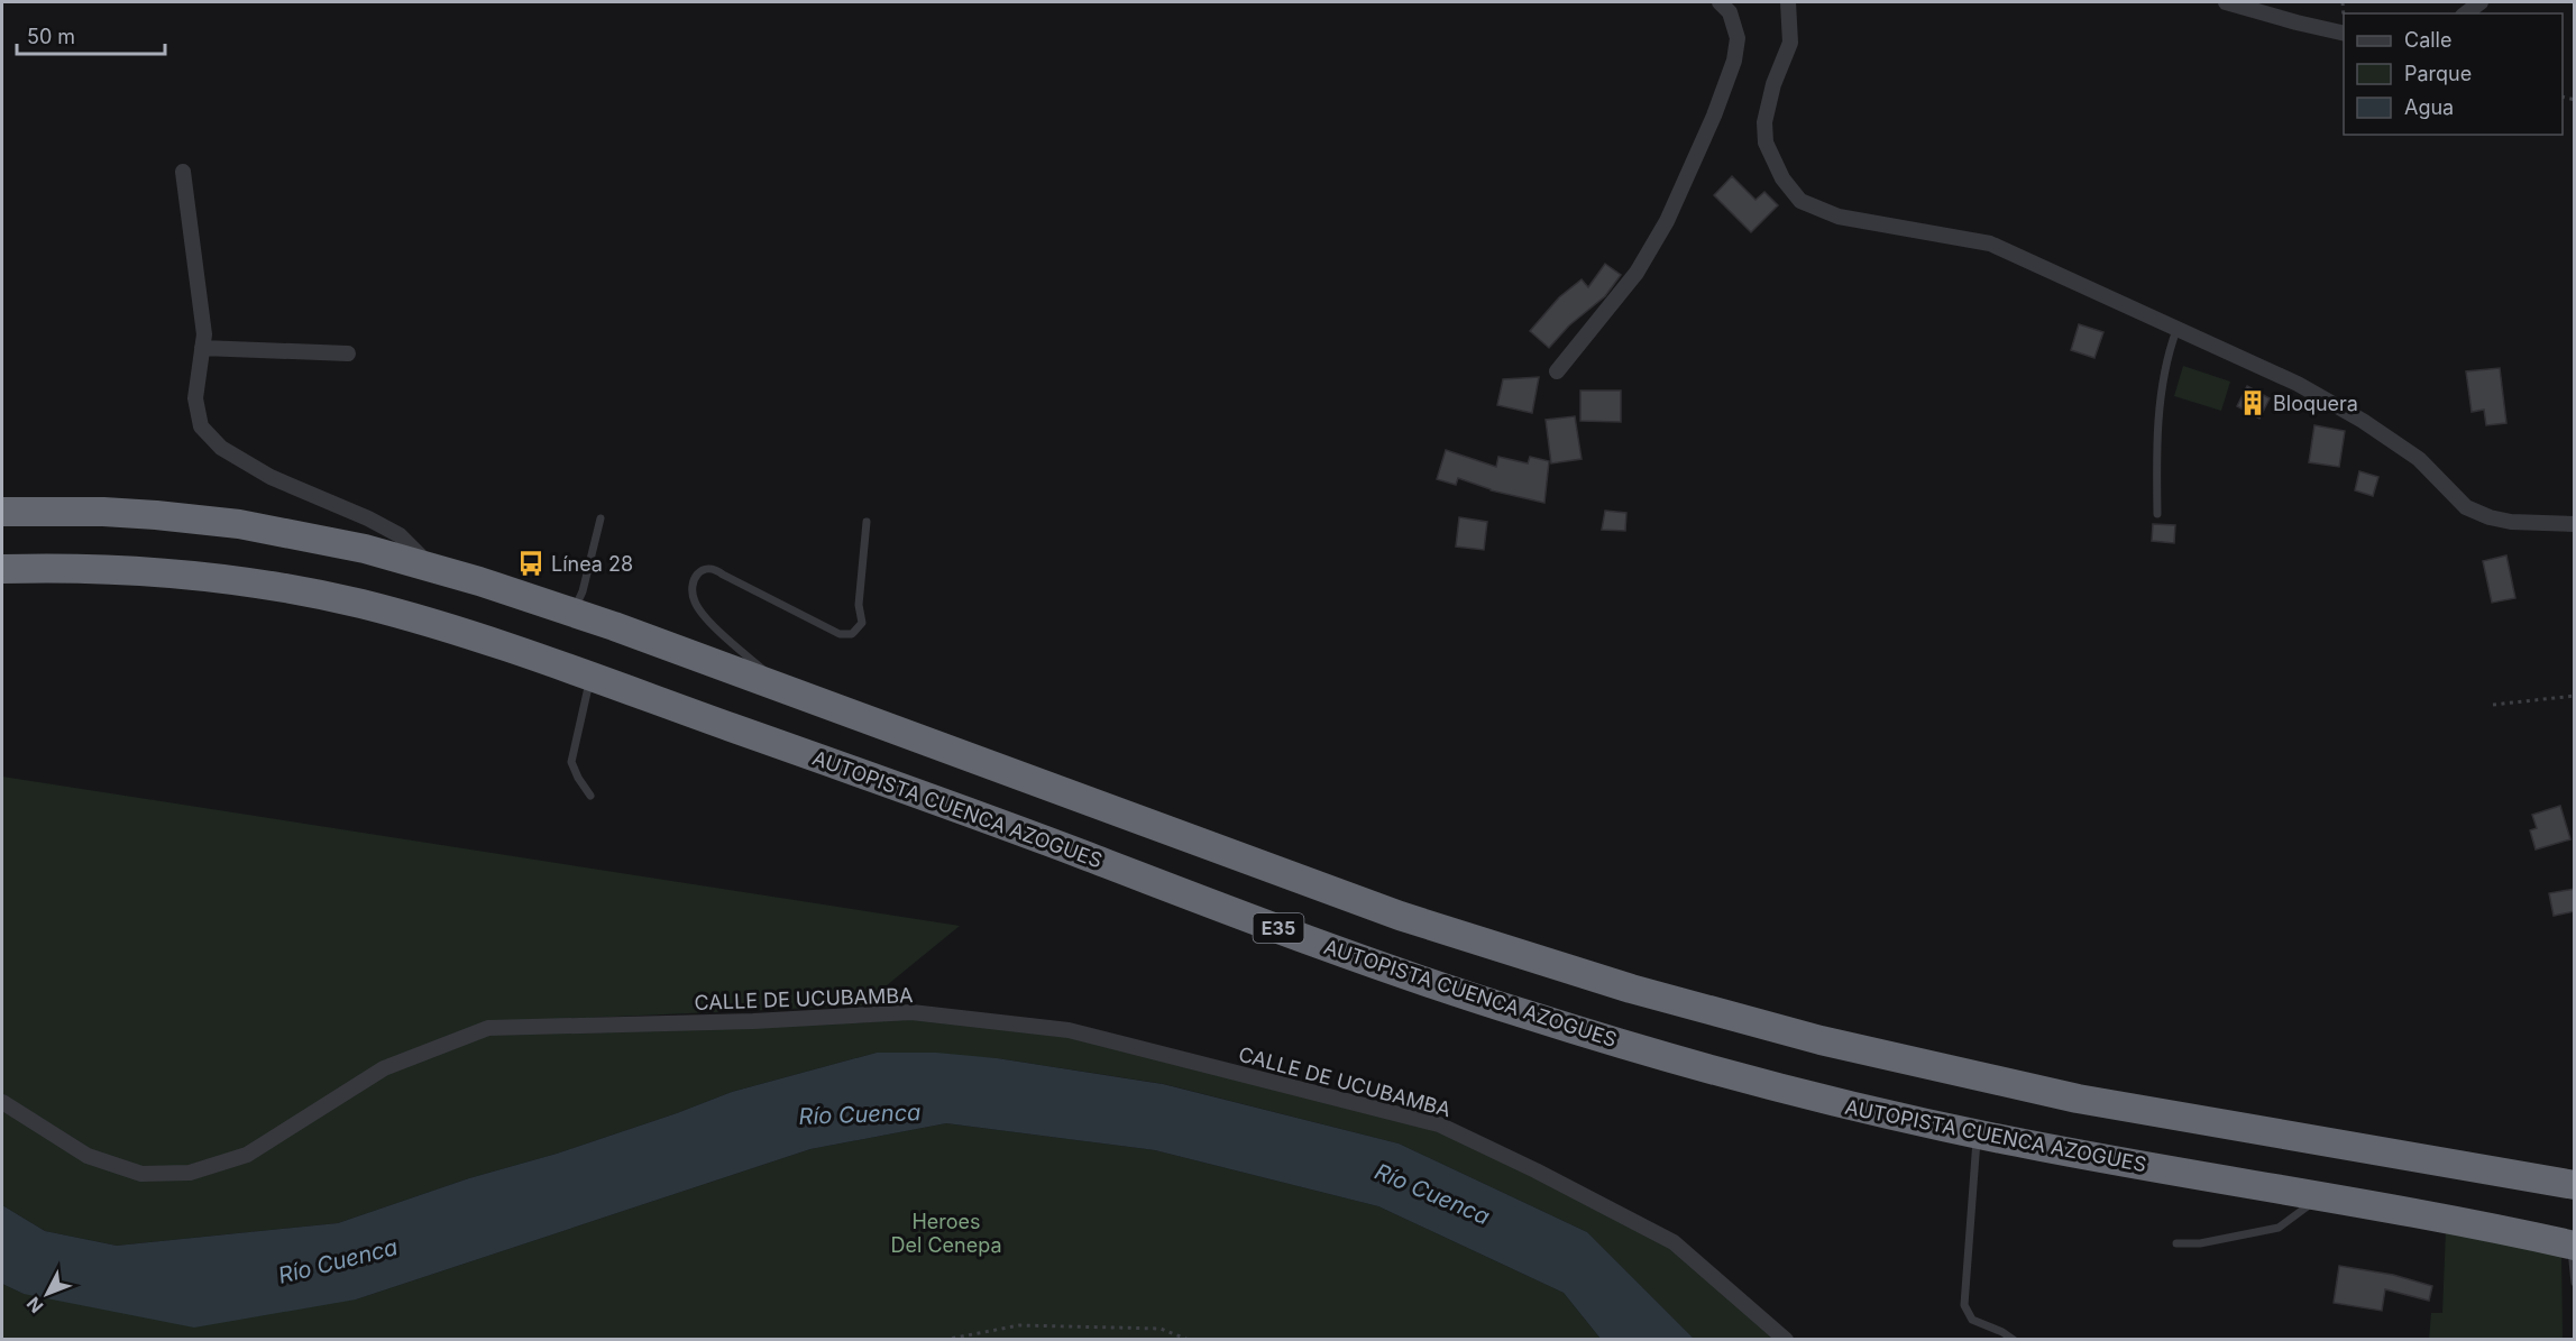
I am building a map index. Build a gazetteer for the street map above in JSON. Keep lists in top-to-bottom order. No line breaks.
{"streets":{"highway":["AUTOPISTA CUENCA AZOGUES","E35"],"street":["CALLE DE UCUBAMBA"]},"water":["Río Cuenca"],"parks":["Heroes Del Cenepa"],"places":{"building":["Bloquera"],"bus stop":["Línea 28"]},"legend":["Calle","Parque","Agua"],"scale_bar":"50 m","north":"bottom left"}
